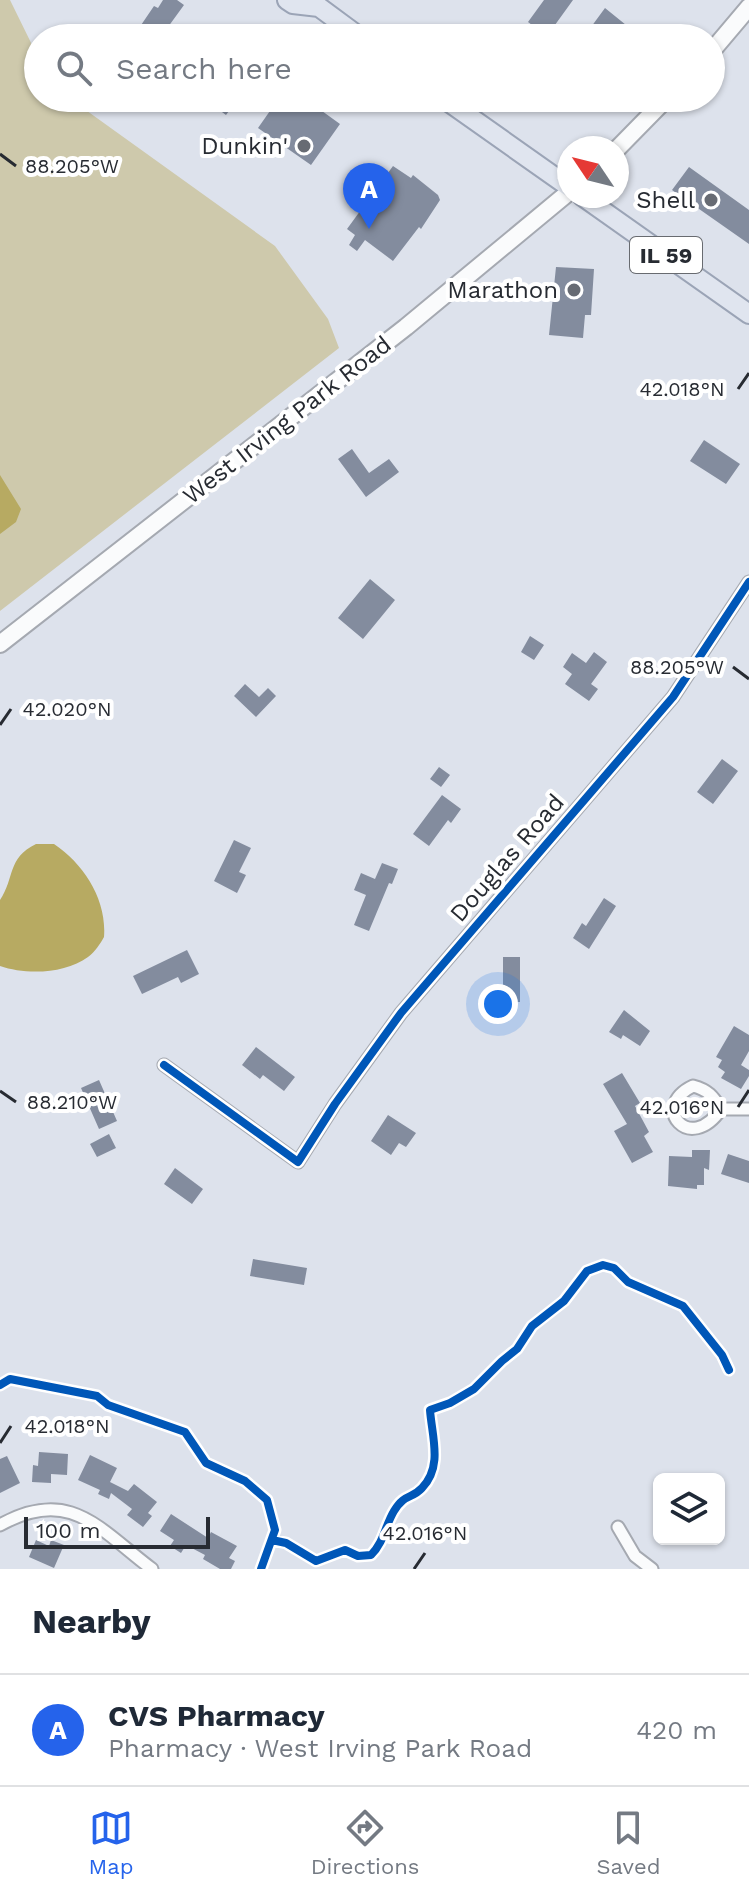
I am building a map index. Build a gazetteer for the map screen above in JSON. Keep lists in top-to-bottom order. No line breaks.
{"streets":{"main road":["IL 59","West Irving Park Road"],"street":["Douglas Road"]},"places":["Dunkin'","Shell","Marathon"],"scale_bar":"100 m","north":"top left","page":{"search":"Search here","pins":"A","scale":"100 m","heading":"Nearby","list":[{"mark":"A","name":"CVS Pharmacy","note":"Pharmacy · West Irving Park Road","value":"420 m"}],"nav":["Map","Directions","Saved"]},"coordinates":["88.205°W","42.018°N","42.020°N","88.210°W","42.016°N"]}
